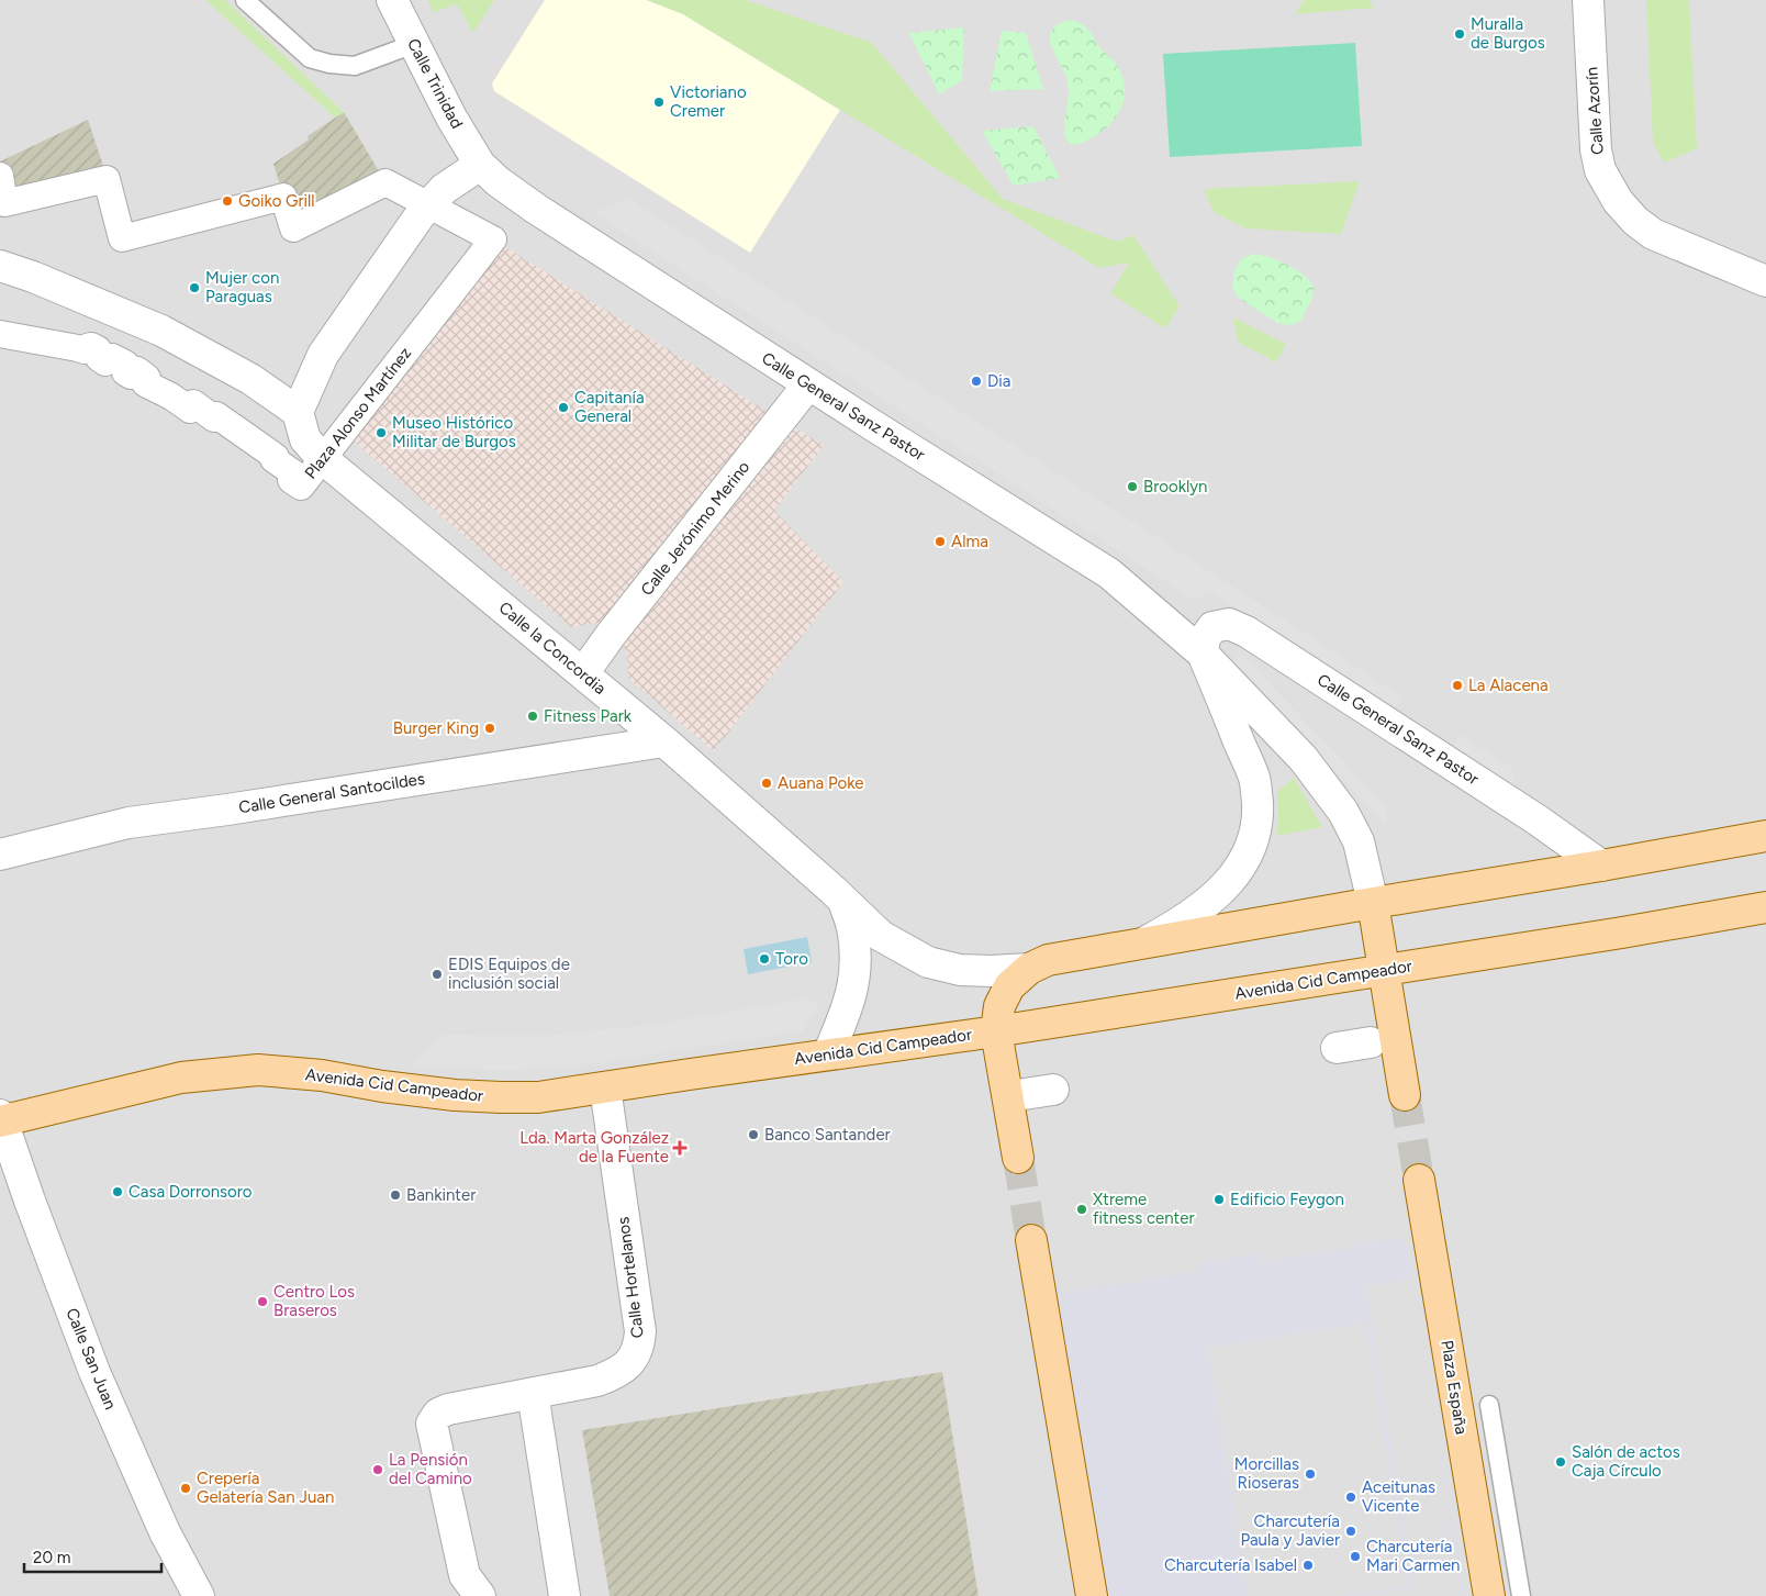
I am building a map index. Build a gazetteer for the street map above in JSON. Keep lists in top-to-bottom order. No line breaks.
{"streets":{"main road":["Avenida Cid Campeador","Plaza España"],"street":["Calle Trinidad","Calle Azorín","Calle General Sanz Pastor","Plaza Alonso Martínez","Calle Jerónimo Merino","Calle la Concordia","Calle General Santocildes","Calle Hortelanos","Calle San Juan"]},"crossings":[["Calle Trinidad","Calle General Sanz Pastor"],["Calle General Sanz Pastor","Calle Jerónimo Merino"],["Plaza Alonso Martínez","Calle la Concordia"],["Calle Jerónimo Merino","Calle la Concordia"],["Calle la Concordia","Calle General Santocildes"],["Avenida Cid Campeador","Calle Hortelanos"],["Avenida Cid Campeador","Calle San Juan"]],"places":{"other":["Muralla de Burgos","Victoriano Cremer","Goiko Grill","Mujer con Paraguas","Dia","Capitanía General","Museo Histórico Militar de Burgos","Brooklyn","Alma","La Alacena","Fitness Park","Burger King","Auana Poke","Toro","EDIS Equipos de inclusión social","Banco Santander","Casa Dorronsoro","Bankinter","Edificio Feygon","Xtreme fitness center","Centro Los Braseros","Salón de actos Caja Círculo","La Pensión del Camino","Morcillas Rioseras","Crepería Gelatería San Juan","Aceitunas Vicente","Charcutería Paula y Javier","Charcutería Mari Carmen","Charcutería Isabel"],"health":["Lda. Marta González de la Fuente"]},"scale_bar":"20 m"}
